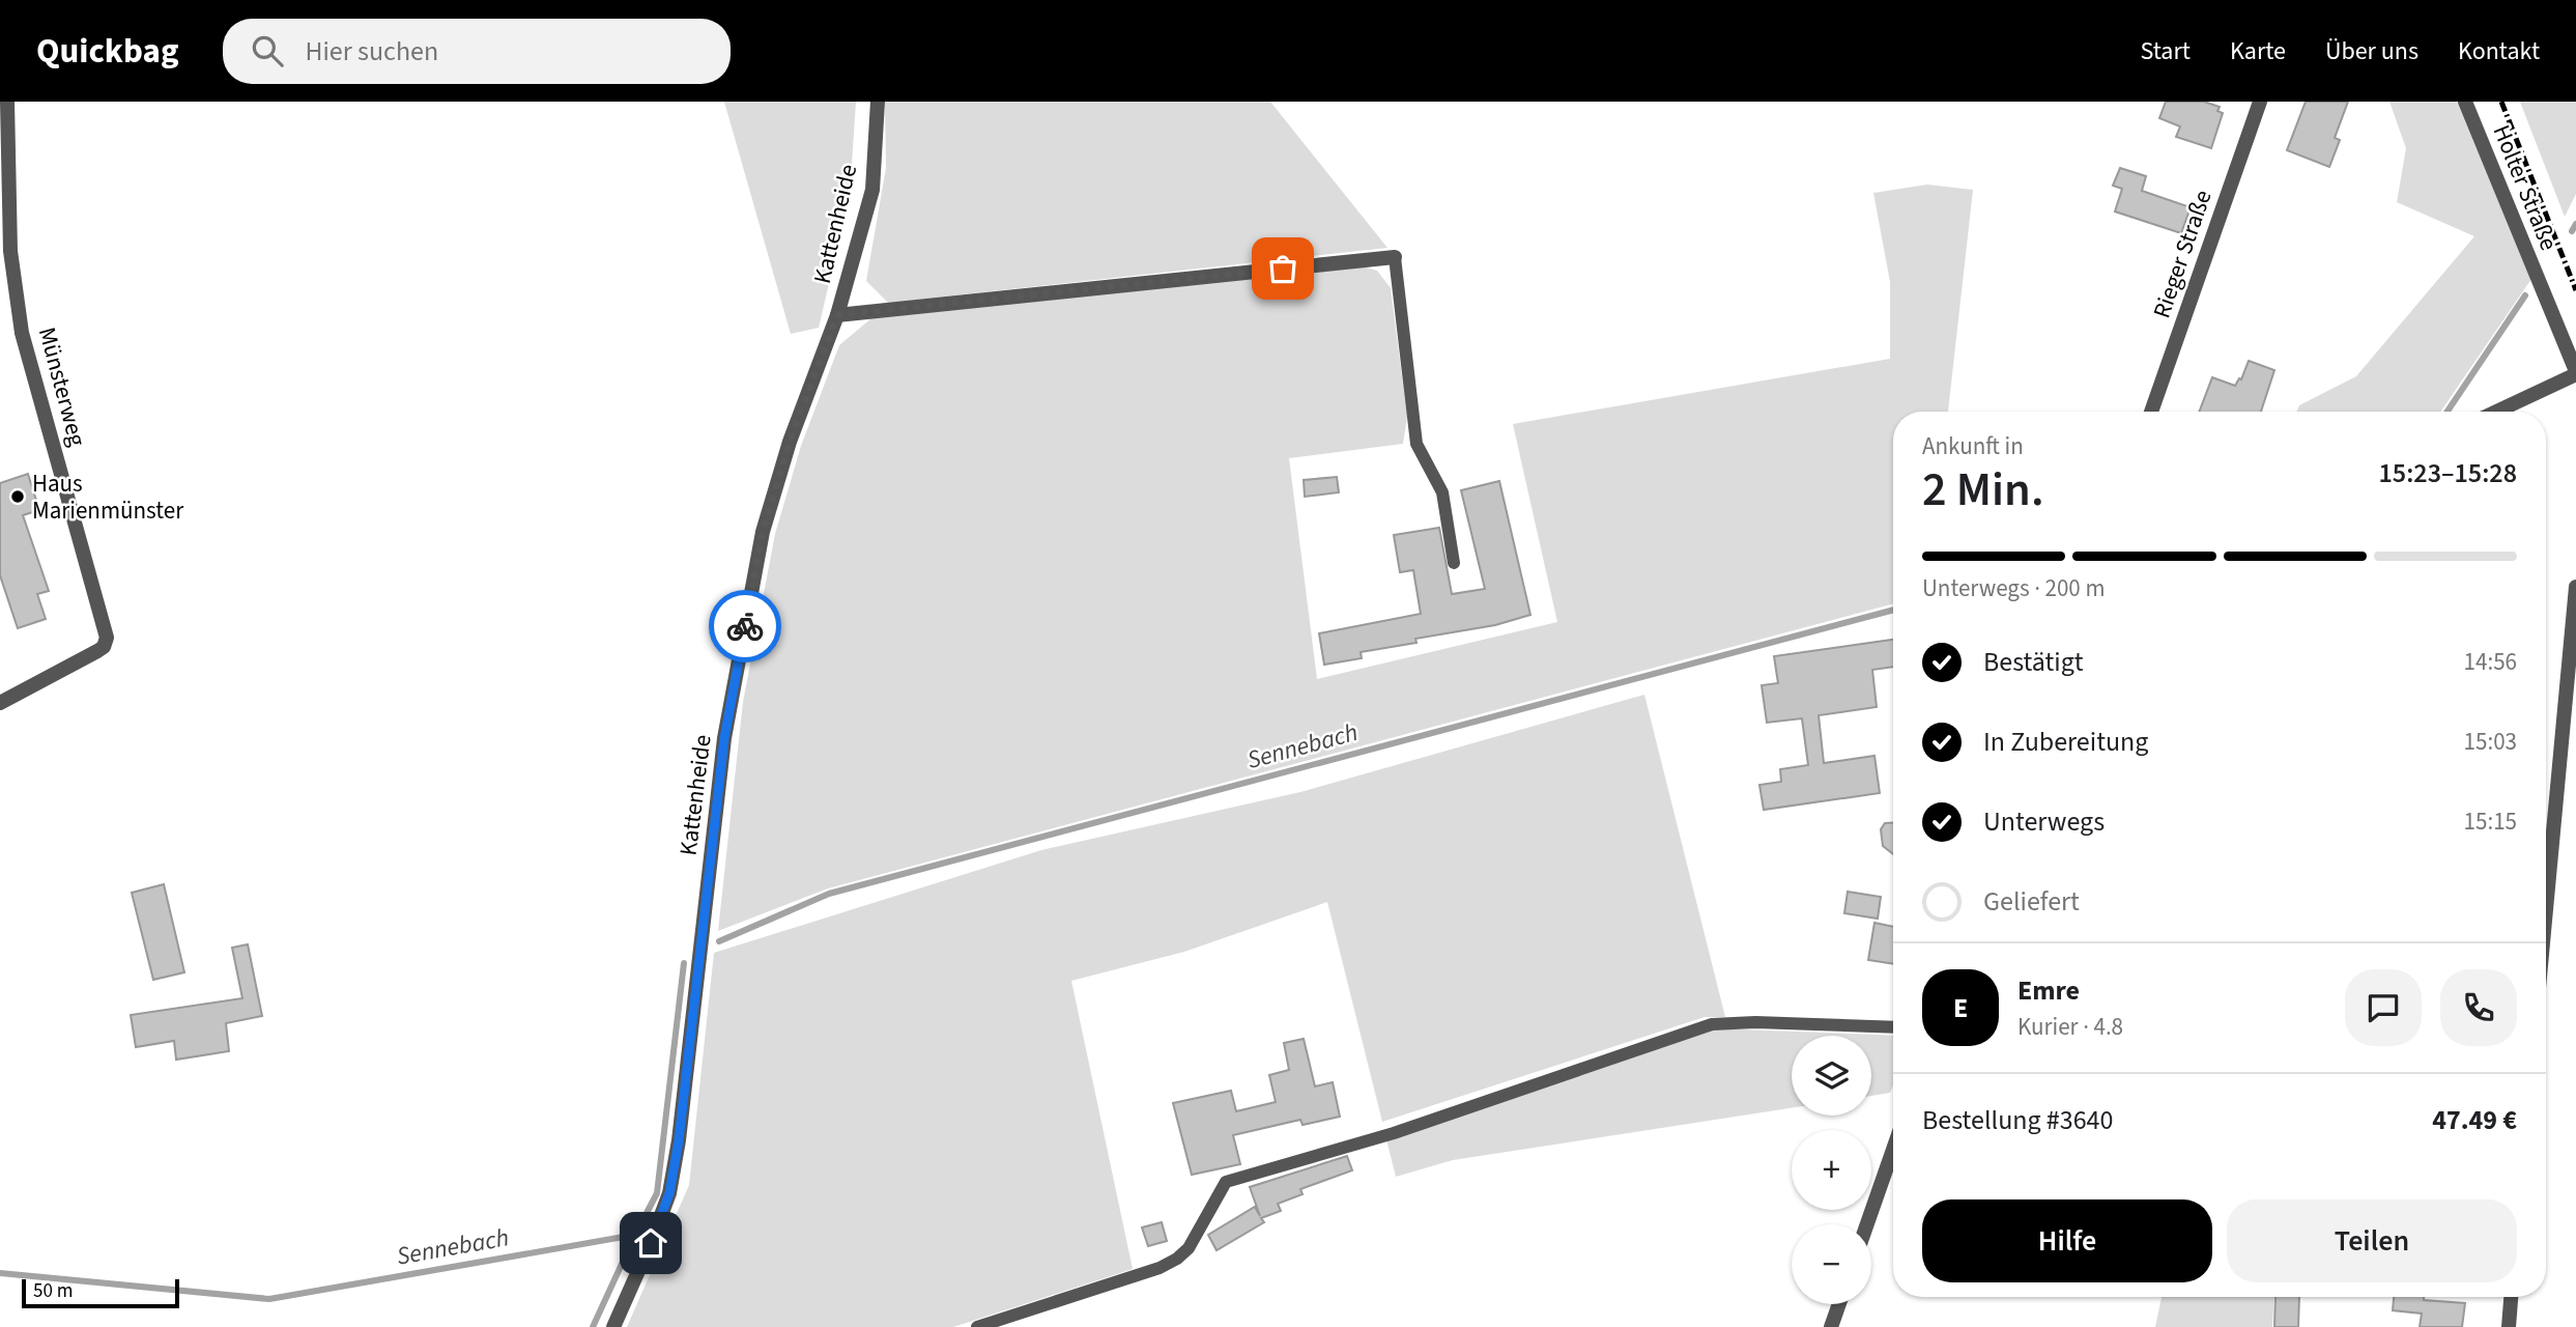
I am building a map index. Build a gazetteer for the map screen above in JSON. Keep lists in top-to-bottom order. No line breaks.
{"streets":{"street":["Holter Straße","Kattenheide","Rieger Straße","Münsterweg"]},"water":["Sennebach"],"places":["Haus Marienmünster"],"scale_bar":"50 m","page":{"header":"Quickbag","search":"Hier suchen","nav":["Start","Karte","Über uns","Kontakt"],"heading":["2 Min.","Ankunft in","15:23–15:28"],"panel":["Emre","Kurier · 4.8","Bestellung #3640","47.49 €"],"bar":"Unterwegs · 200 m","list":[["Bestätigt","14:56"],["In Zubereitung","15:03"],["Unterwegs","15:15"],"Geliefert"],"round":"E","map_buttons":["+","−"],"buttons":["Hilfe","Teilen"],"scale":"50 m"}}
